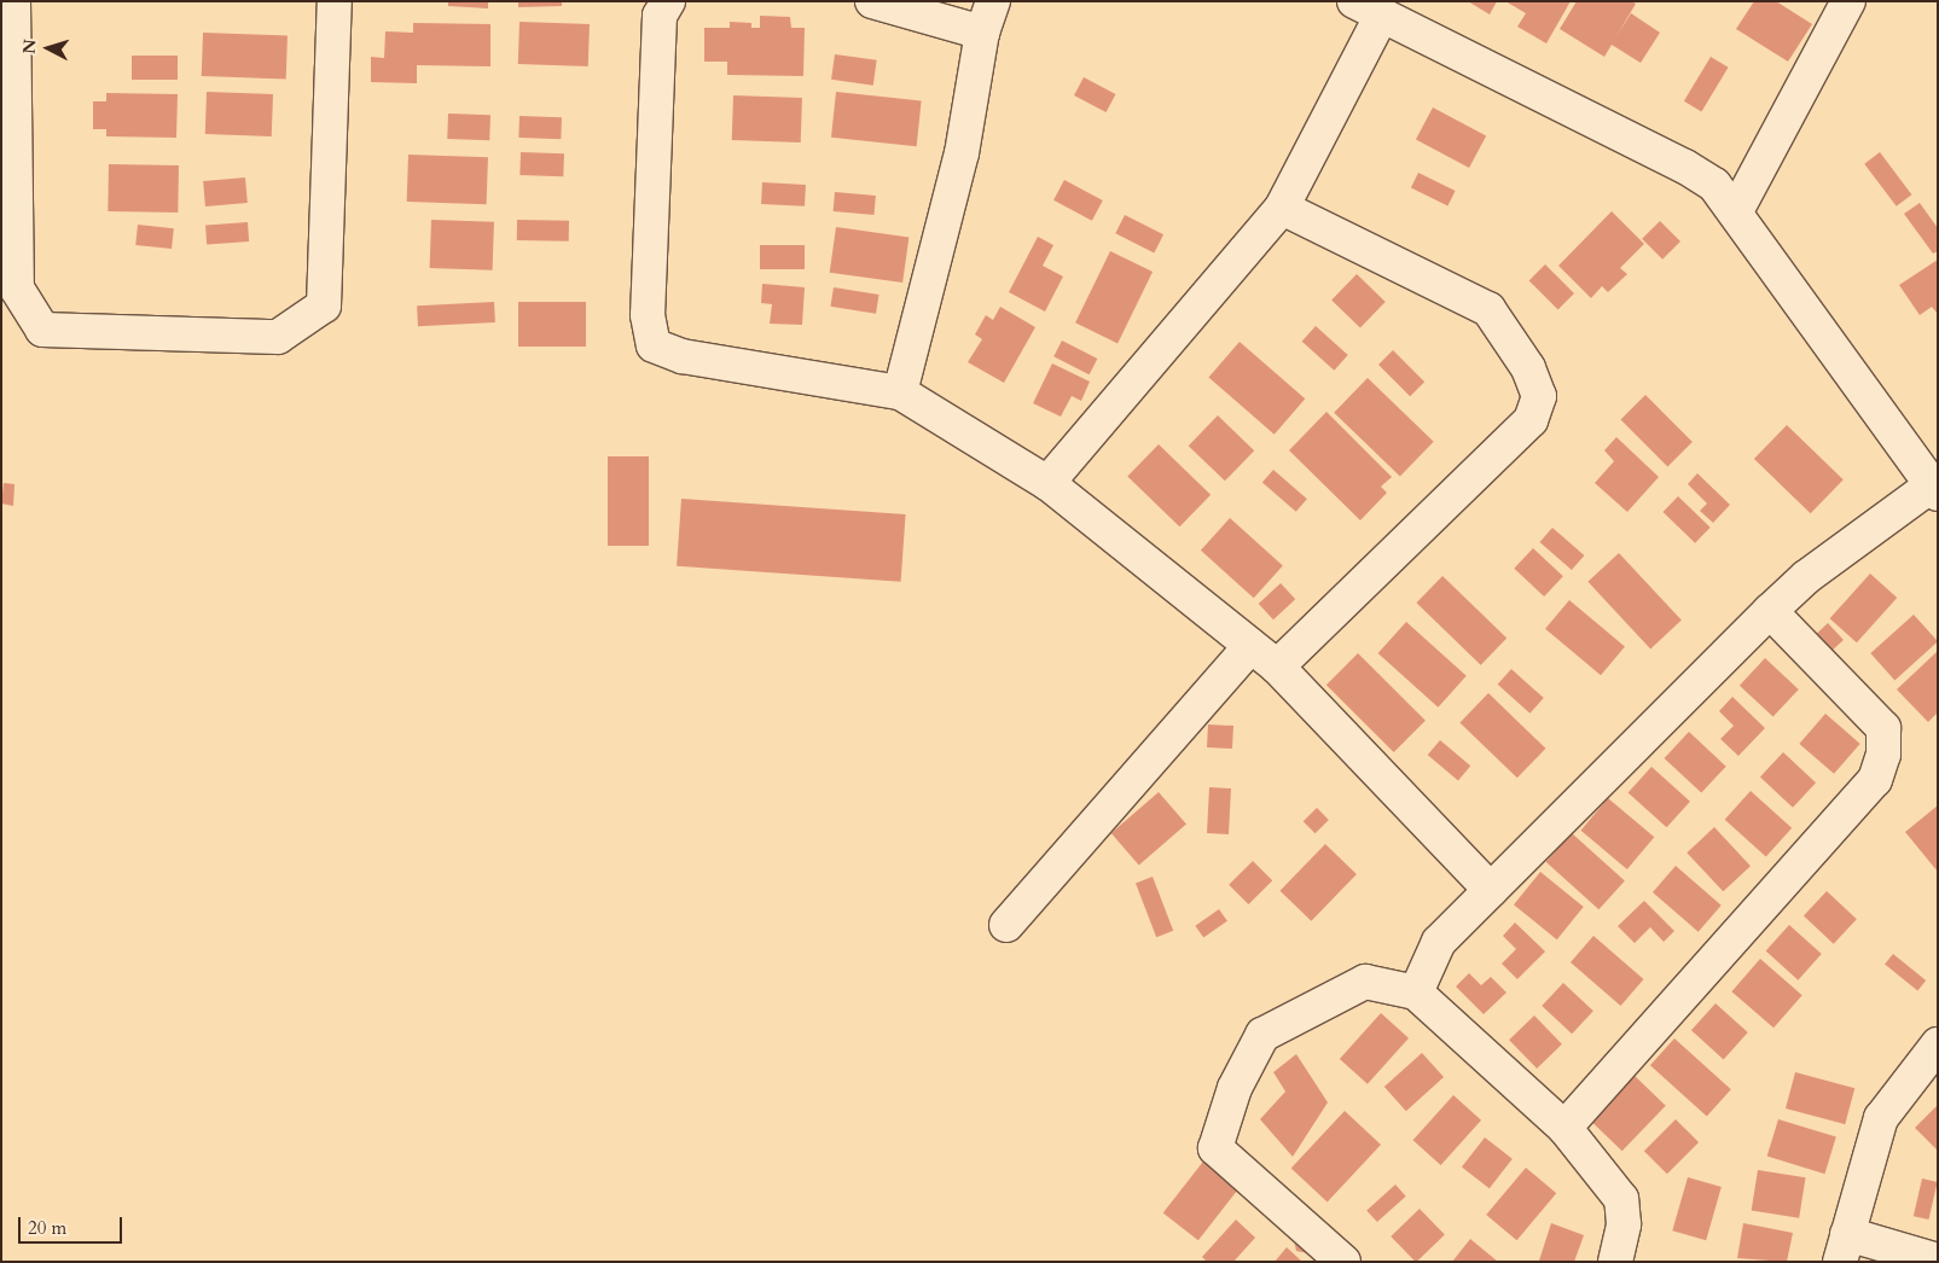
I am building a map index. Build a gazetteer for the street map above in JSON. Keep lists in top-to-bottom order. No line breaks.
{"scale_bar":"20 m","north":"left"}
